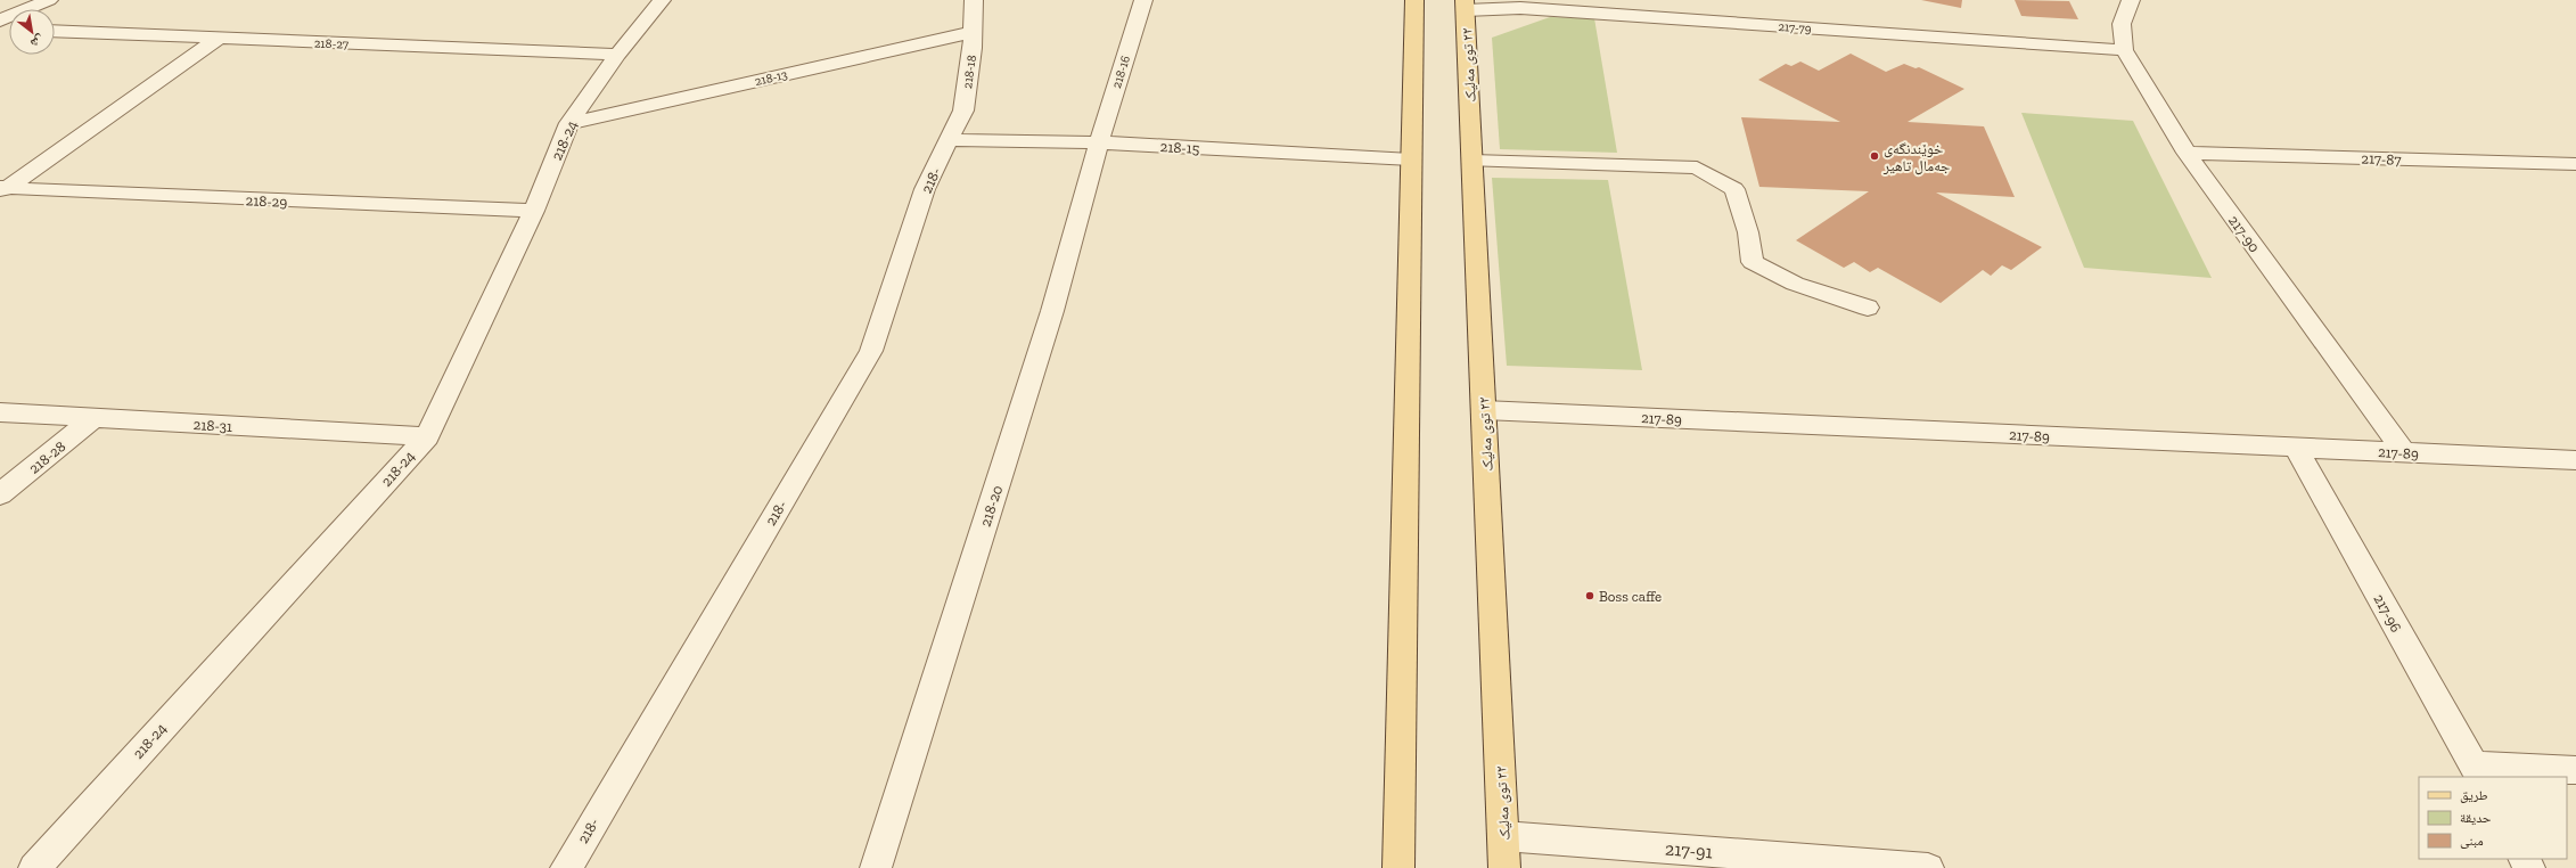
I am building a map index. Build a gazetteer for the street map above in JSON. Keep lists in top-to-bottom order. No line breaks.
{"streets":{"main road":["٢٢ توی مەلیک"],"street":["217-79","218-27","218-18","218-16","218-13","218-24","218-15","217-87","218-","218-29","217-90","217-89","218-31","218-28","218-20","217-96","217-91"]},"crossings":[["217-79","٢٢ توی مەلیک"],["217-79","217-90"],["218-27","218-24"],["٢٢ توی مەلیک","217-89"],["٢٢ توی مەلیک","217-91"],["218-18","218-13"],["218-18","218-15"],["218-18","218-"],["218-16","218-15"],["218-16","218-20"],["218-13","218-24"],["218-24","218-29"],["218-24","218-31"],["218-15","218-"],["218-15","218-20"],["217-87","217-90"],["217-90","217-89"],["217-89","217-96"],["218-31","218-28"]],"places":["خوێندنگەی جەمال تاهیر","Boss caffe"],"legend":["طريق","حديقة","مبنى"],"north":"bottom right"}
